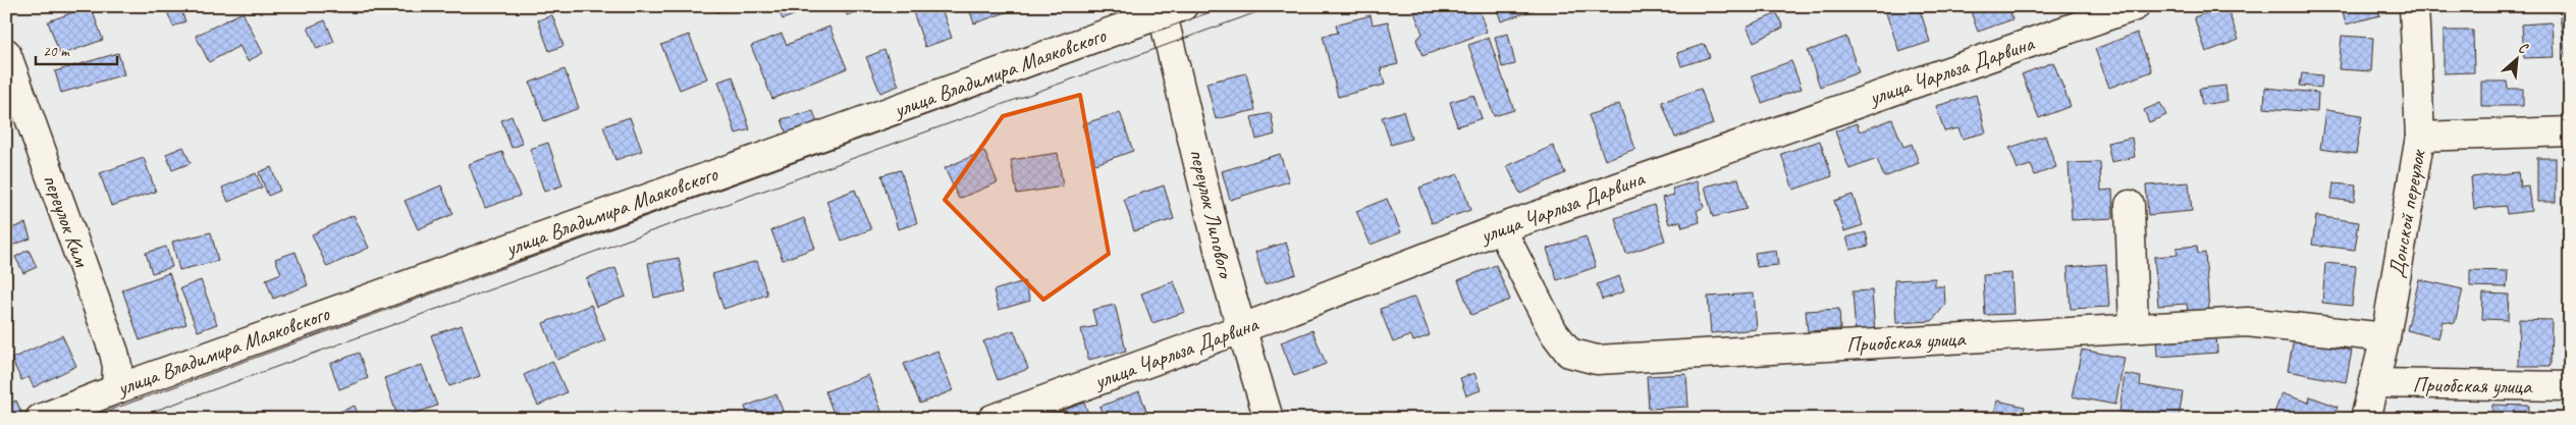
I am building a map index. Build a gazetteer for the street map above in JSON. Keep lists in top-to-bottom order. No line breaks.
{"streets":{"lane":["улица Чарльза Дарвина","улица Владимира Маяковского","переулок Липового","Донской переулок","переулок Ким","Приобская улица"]},"crossings":[["улица Чарльза Дарвина","переулок Липового"],["улица Чарльза Дарвина","Приобская улица"],["улица Владимира Маяковского","переулок Липового"],["улица Владимира Маяковского","переулок Ким"],["Донской переулок","Приобская улица"]],"scale_bar":"20 m","north":"top right"}
